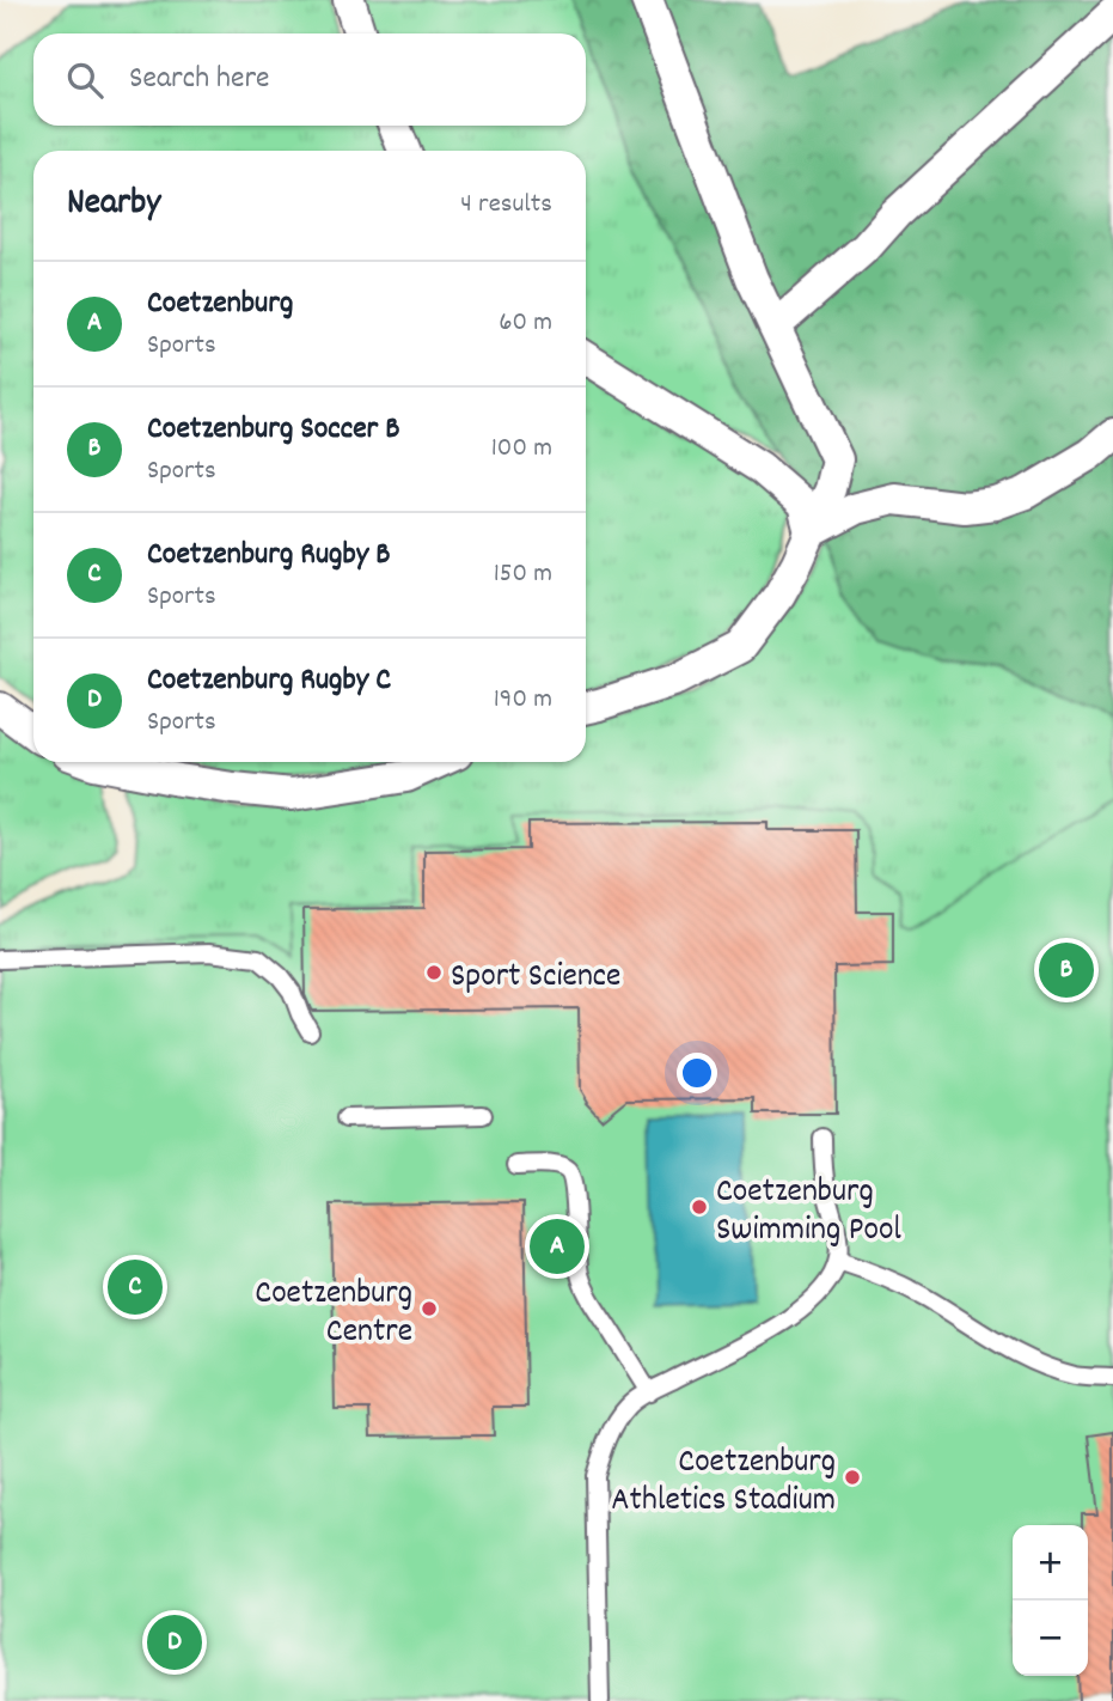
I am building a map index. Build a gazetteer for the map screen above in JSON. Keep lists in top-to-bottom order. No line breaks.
{"places":["Sport Science","Coetzenburg Swimming Pool","Coetzenburg Centre","Coetzenburg Athletics Stadium"],"page":{"search":"Search here","heading":["Nearby","4 results"],"list":[{"mark":"A","name":"Coetzenburg","note":"Sports","value":"60 m"},{"mark":"B","name":"Coetzenburg Soccer B","note":"Sports","value":"100 m"},{"mark":"C","name":"Coetzenburg Rugby B","note":"Sports","value":"150 m"},{"mark":"D","name":"Coetzenburg Rugby C","note":"Sports","value":"190 m"}],"pins":["B","A","C","D"],"map_buttons":["+","−"]}}
